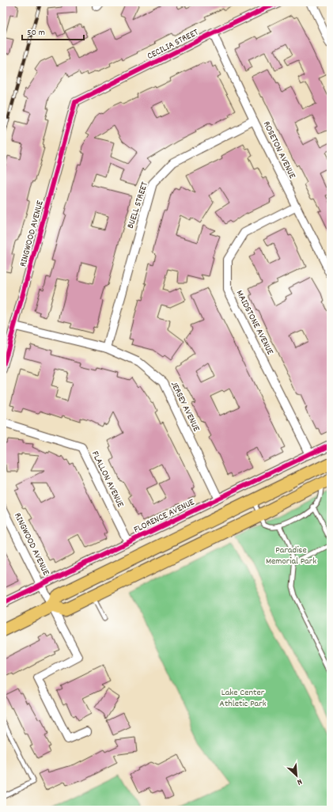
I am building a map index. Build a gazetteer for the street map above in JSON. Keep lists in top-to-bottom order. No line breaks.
{"streets":{"street":["CECILIA STREET","ROSETON AVENUE","BUELL STREET","RINGWOOD AVENUE","MAIDSTONE AVENUE","JERSEY AVENUE","FLALLON AVENUE","FLORENCE AVENUE"]},"crossings":[["CECILIA STREET","ROSETON AVENUE"],["CECILIA STREET","RINGWOOD AVENUE"],["ROSETON AVENUE","BUELL STREET"],["ROSETON AVENUE","MAIDSTONE AVENUE"],["BUELL STREET","JERSEY AVENUE"],["RINGWOOD AVENUE","JERSEY AVENUE"],["RINGWOOD AVENUE","FLORENCE AVENUE"],["MAIDSTONE AVENUE","FLORENCE AVENUE"],["JERSEY AVENUE","FLORENCE AVENUE"],["FLALLON AVENUE","FLORENCE AVENUE"]],"parks":["Paradise Memorial Park","Lake Center Athletic Park"],"scale_bar":"50 m","north":"bottom right"}
